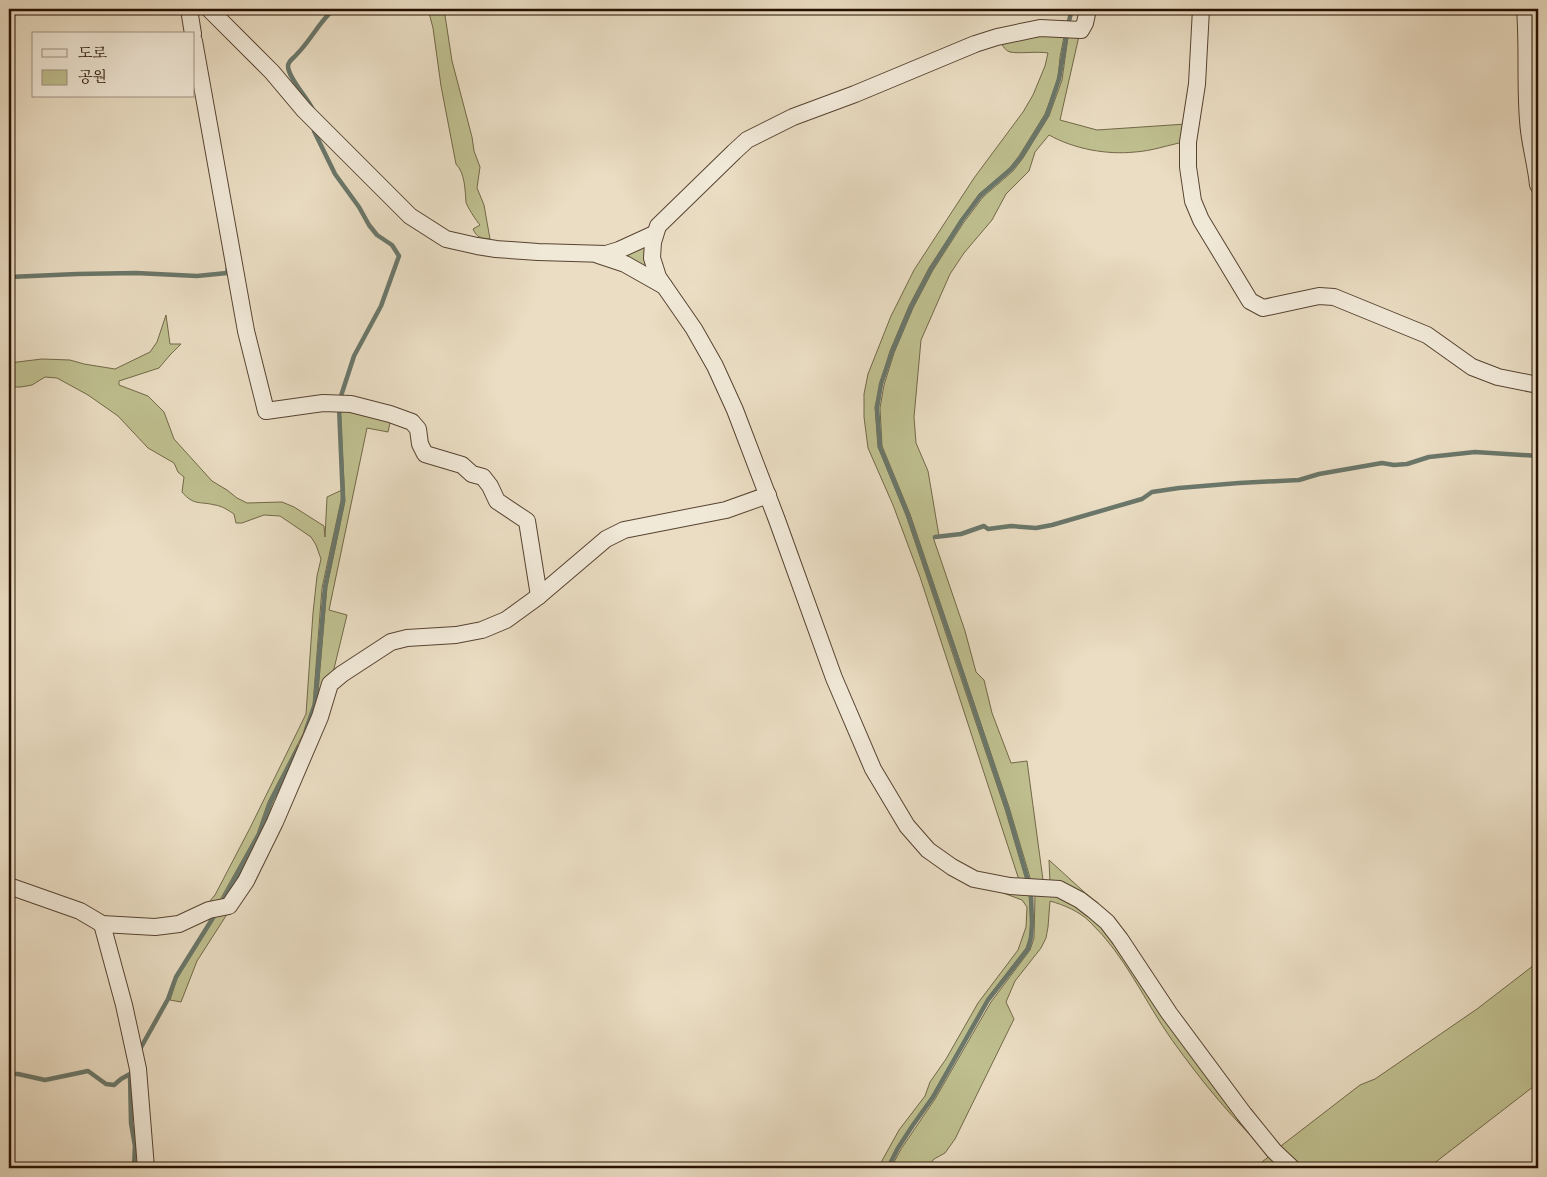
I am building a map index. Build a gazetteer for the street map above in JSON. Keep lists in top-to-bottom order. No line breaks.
{"legend":["도로","공원"]}
